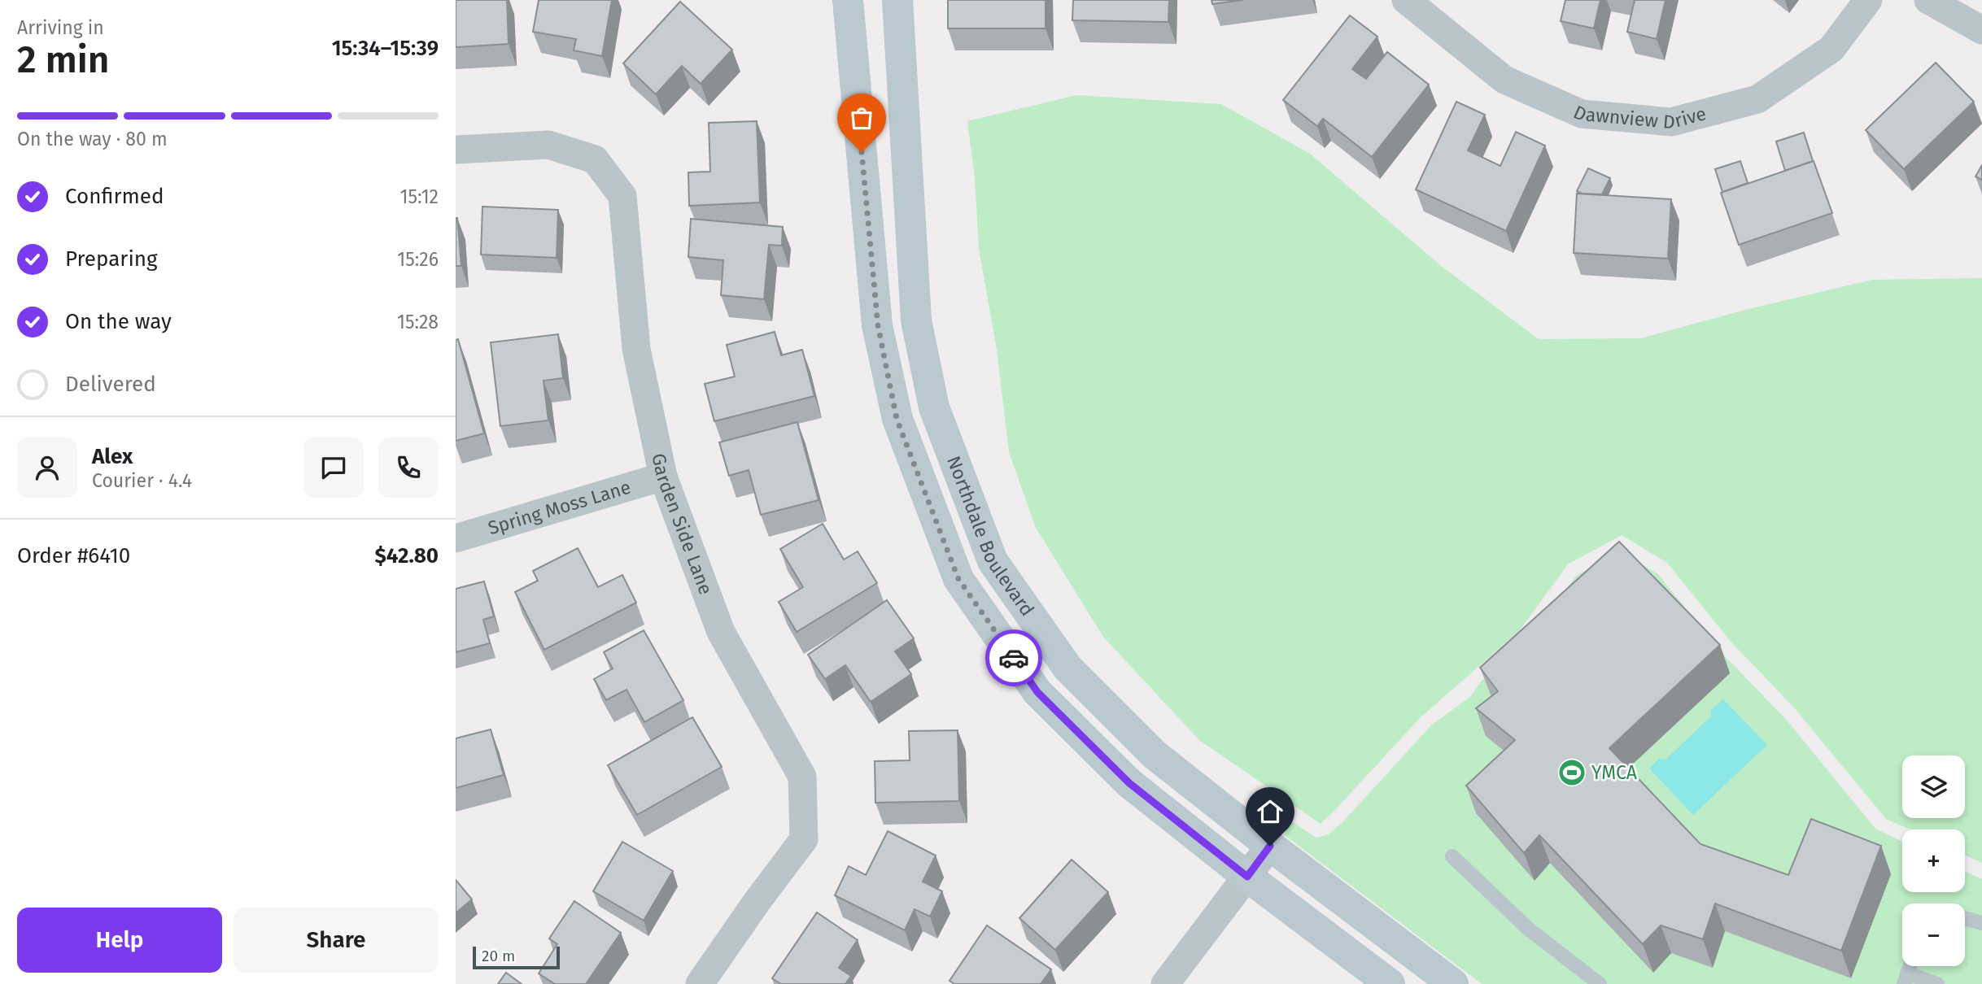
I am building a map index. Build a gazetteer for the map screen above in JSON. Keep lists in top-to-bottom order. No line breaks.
{"streets":{"street":["Dawnview Drive","Spring Moss Lane","Garden Side Lane","Northdale Boulevard"]},"crossings":[["Spring Moss Lane","Garden Side Lane"]],"places":{"sports":["YMCA"]},"scale_bar":"20 m","page":{"heading":["2 min","Arriving in","15:34–15:39"],"panel":["Alex","Courier · 4.4","Order #6410","$42.80"],"bar":"On the way · 80 m","list":[["Confirmed","15:12"],["Preparing","15:26"],["On the way","15:28"],"Delivered"],"map_buttons":["+","−"],"buttons":["Help","Share"],"scale":"20 m"}}
